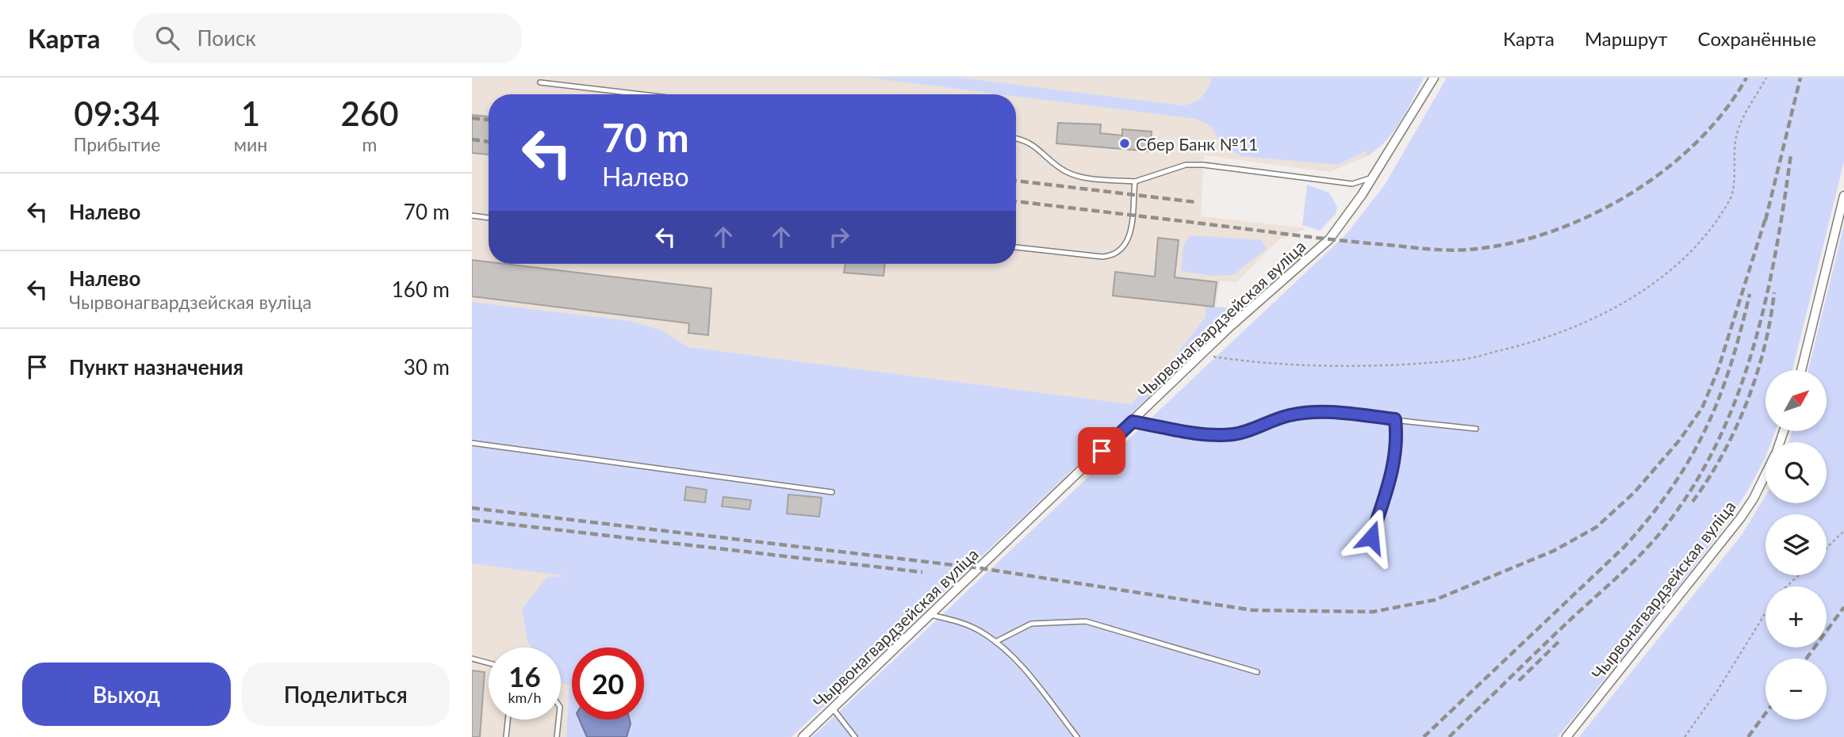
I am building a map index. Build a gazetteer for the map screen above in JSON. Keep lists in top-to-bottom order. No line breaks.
{"streets":{"street":["Чырвонагвардзейская вуліца"]},"places":["Сбер Банк №11"],"north":"top right","page":{"header":"Карта","search":"Поиск","nav":["Карта","Маршрут","Сохранённые"],"eta":["09:34","Прибытие","1","мин","260","m"],"turn":["70 m","Налево"],"list":[{"name":"Налево","value":"70 m"},{"name":"Налево","note":"Чырвонагвардзейская вуліца","value":"160 m"},{"name":"Пункт назначения","value":"30 m"}],"map_buttons":["+","−"],"speed":"16 km/h","limit":"20","buttons":["Выход","Поделиться"]}}
